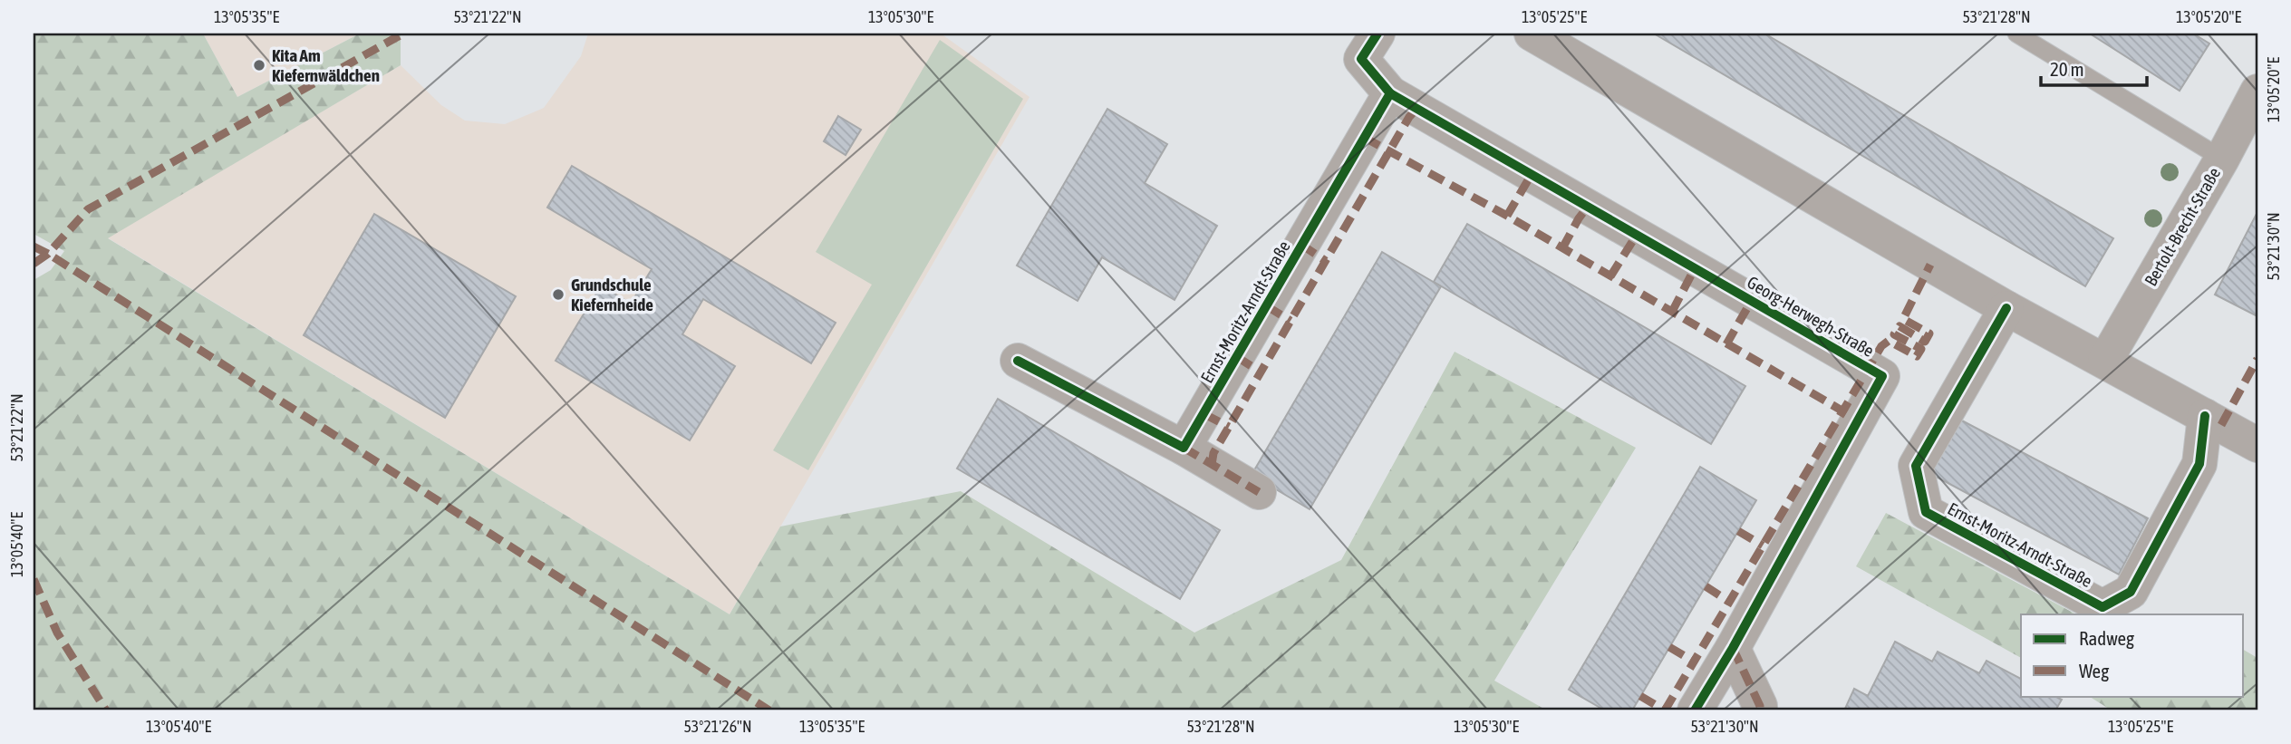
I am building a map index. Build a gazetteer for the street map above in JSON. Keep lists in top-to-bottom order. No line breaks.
{"streets":{"street":["Bertolt-Brecht-Straße","Ernst-Moritz-Arndt-Straße","Georg-Herwegh-Straße"]},"crossings":[["Ernst-Moritz-Arndt-Straße","Georg-Herwegh-Straße"]],"places":["Kita Am Kiefernwäldchen","Grundschule Kiefernheide"],"legend":["Radweg","Weg"],"scale_bar":"20 m","coordinates":["13°05'35\"E","53°21'22\"N","13°05'30\"E","13°05'25\"E","53°21'28\"N","13°05'20\"E","53°21'30\"N","13°05'40\"E","53°21'26\"N"]}
